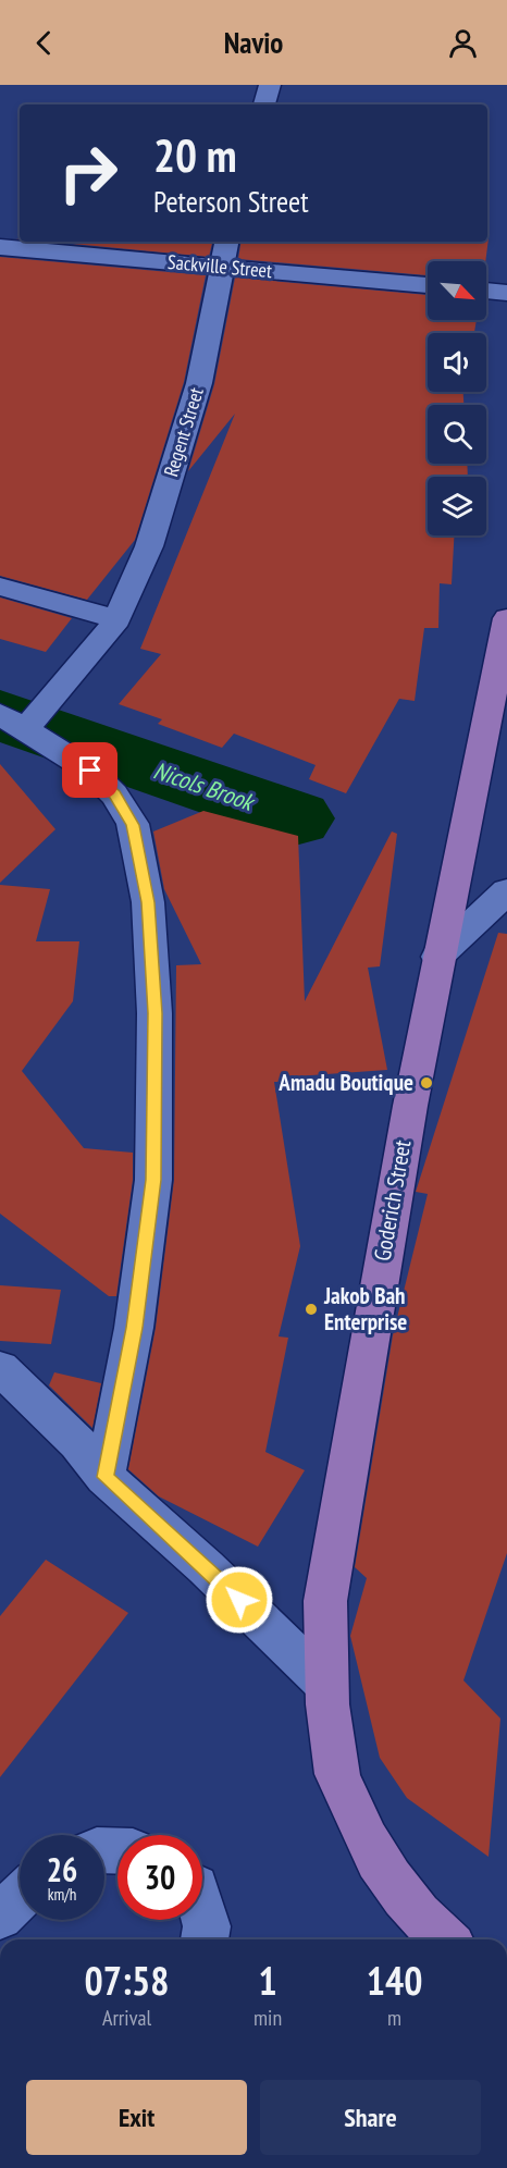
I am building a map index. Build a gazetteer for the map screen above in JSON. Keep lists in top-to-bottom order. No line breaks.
{"streets":{"main road":["Goderich Street"],"street":["Sackville Street","Regent Street"]},"crossings":[["Sackville Street","Regent Street"]],"water":["Nicols Brook"],"places":["Amadu Boutique","Jakob Bah Enterprise"],"north":"bottom right","page":{"header":"Navio","turn":["20 m","Peterson Street"],"speed":"26 km/h","limit":"30","eta":["07:58","Arrival","1","min","140","m"],"buttons":["Exit","Share"]}}
